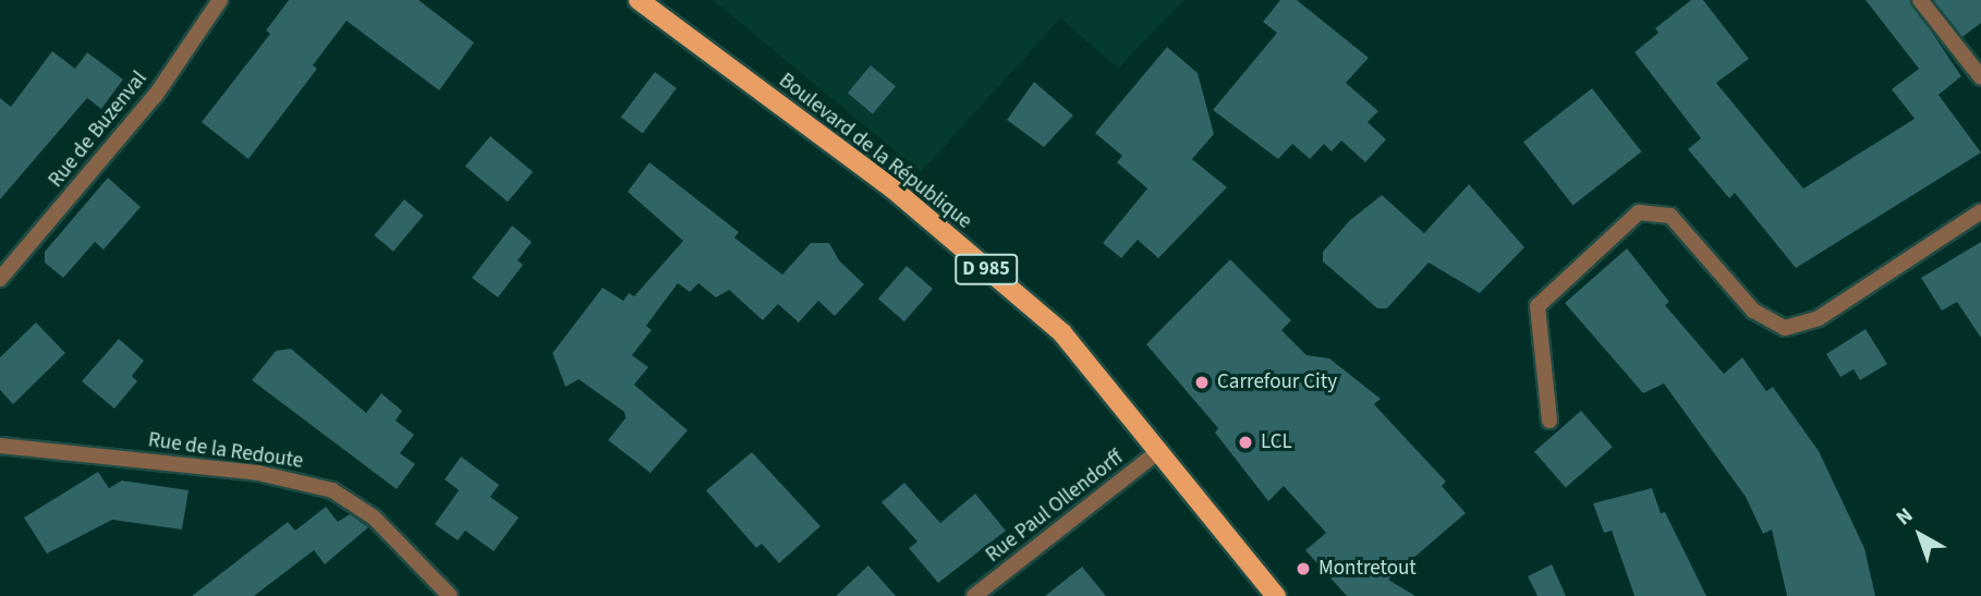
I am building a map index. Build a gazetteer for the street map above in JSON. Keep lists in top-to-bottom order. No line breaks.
{"streets":{"main road":["Boulevard de la République","D 985"],"street":["Rue de Buzenval","Rue de la Redoute","Rue Paul Ollendorff"]},"crossings":[["Boulevard de la République","Rue Paul Ollendorff"]],"places":["Carrefour City","LCL","Montretout"],"north":"top left"}
